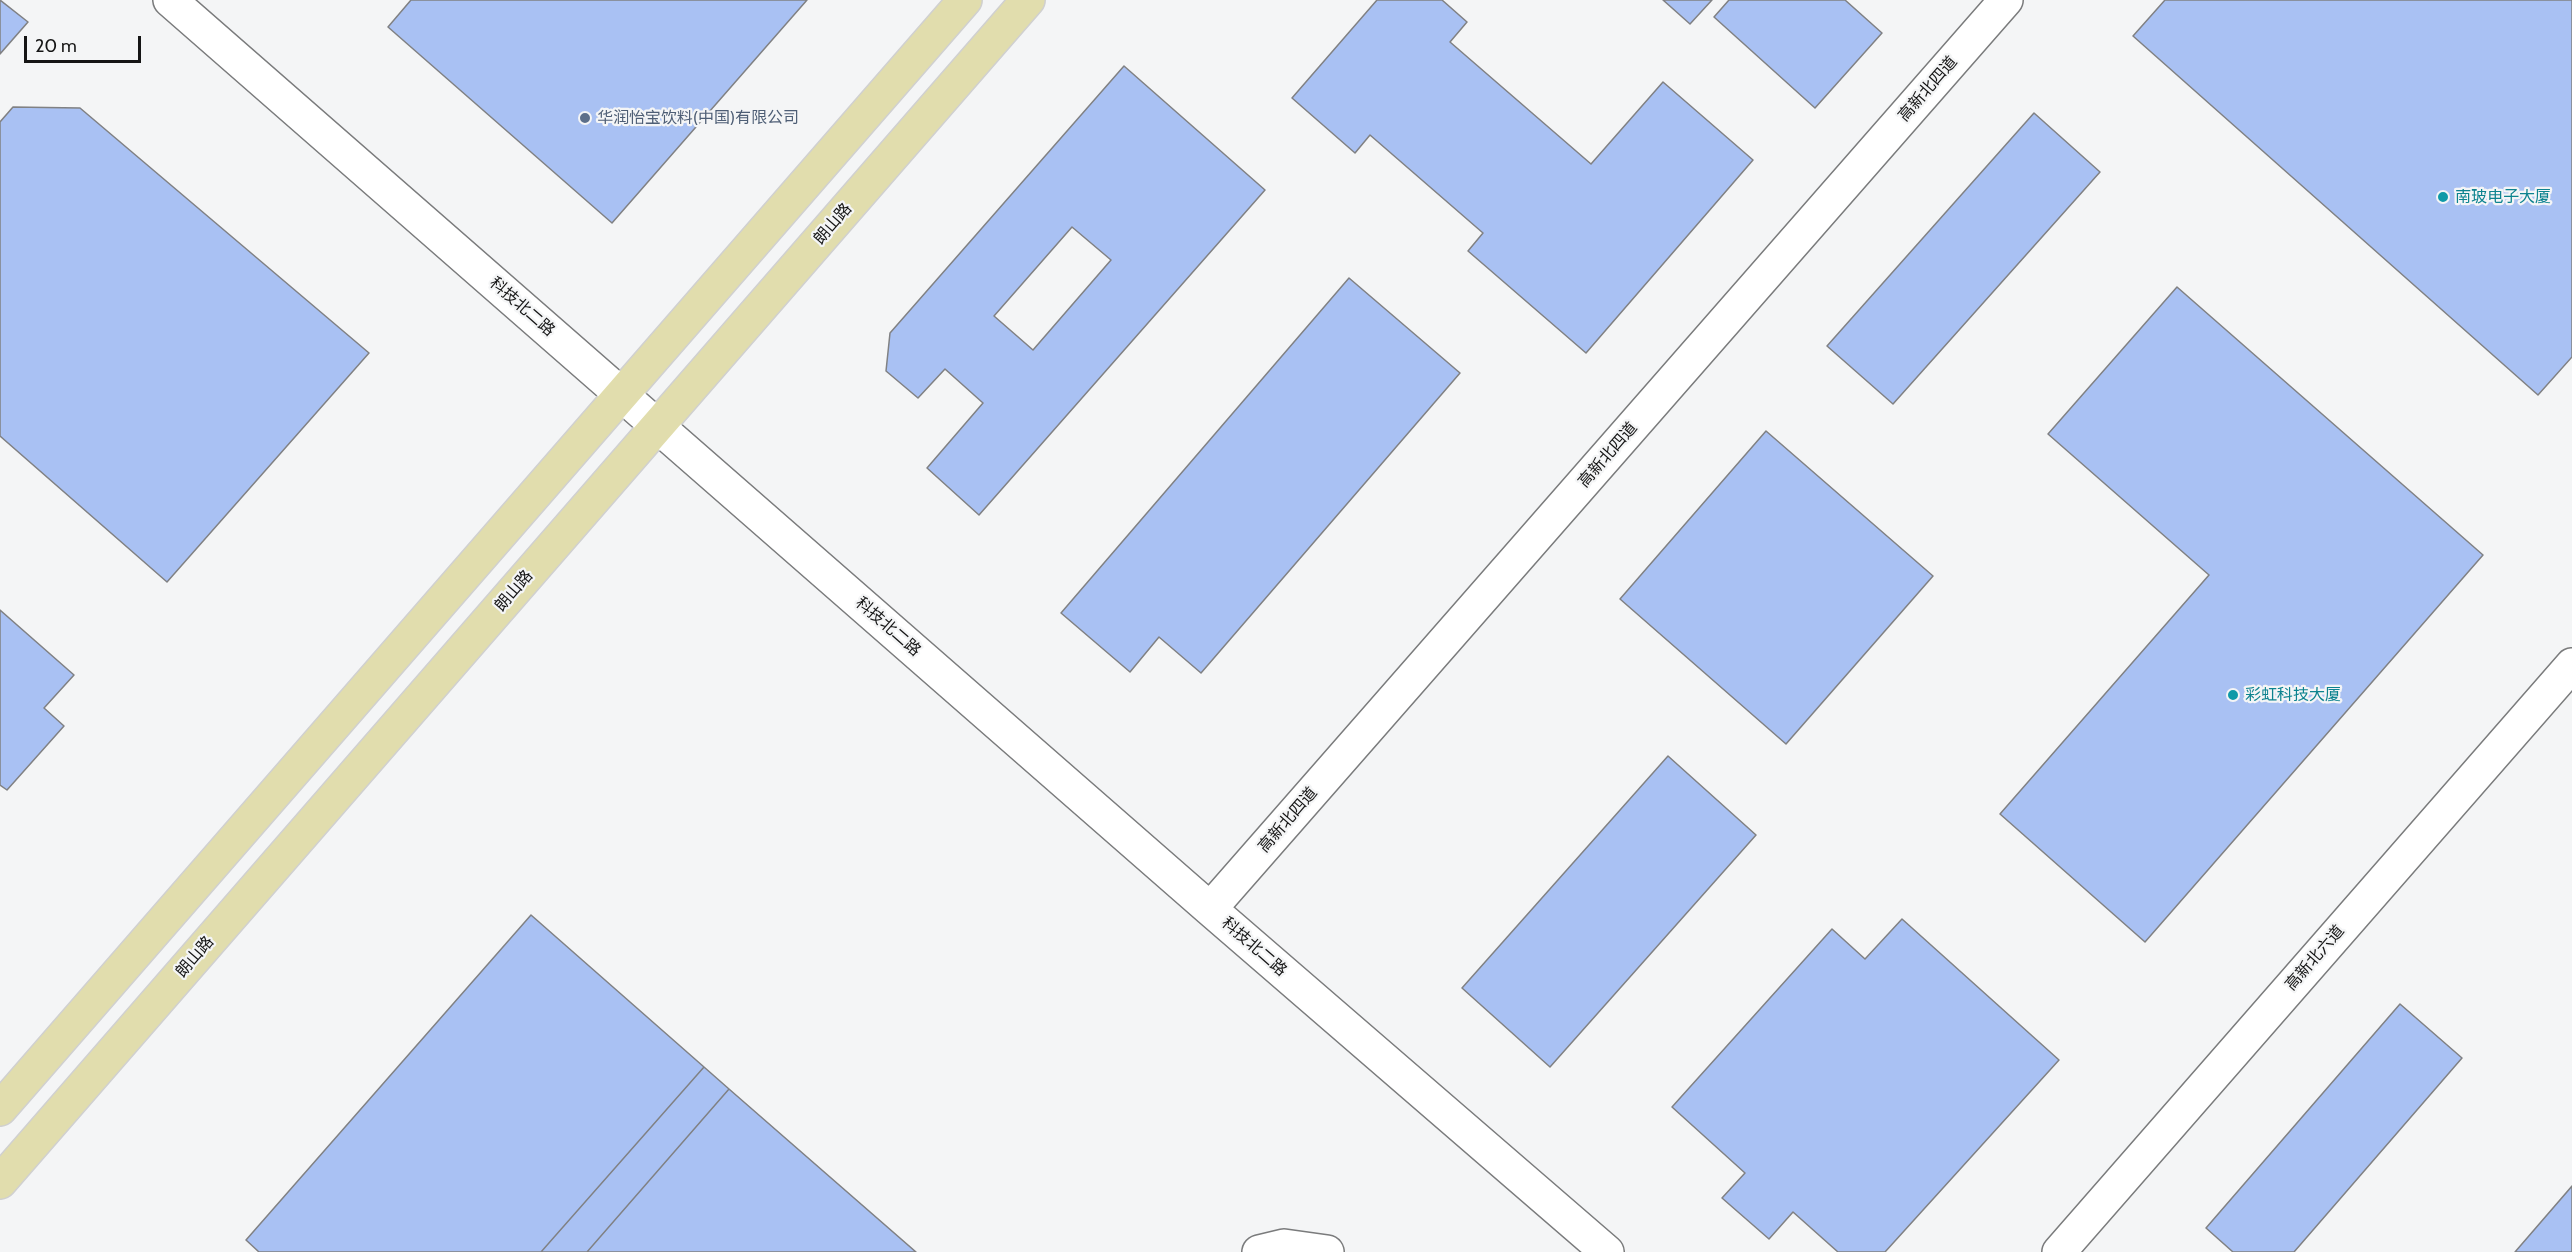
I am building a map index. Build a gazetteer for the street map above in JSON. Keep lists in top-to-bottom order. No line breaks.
{"streets":{"main road":["朗山路"],"street":["高新北四道","科技北二路","高新北六道"]},"crossings":[["高新北四道","科技北二路"],["朗山路","科技北二路"]],"places":["华润怡宝饮料(中国)有限公司","南玻电子大厦","彩虹科技大厦"],"scale_bar":"20 m"}
